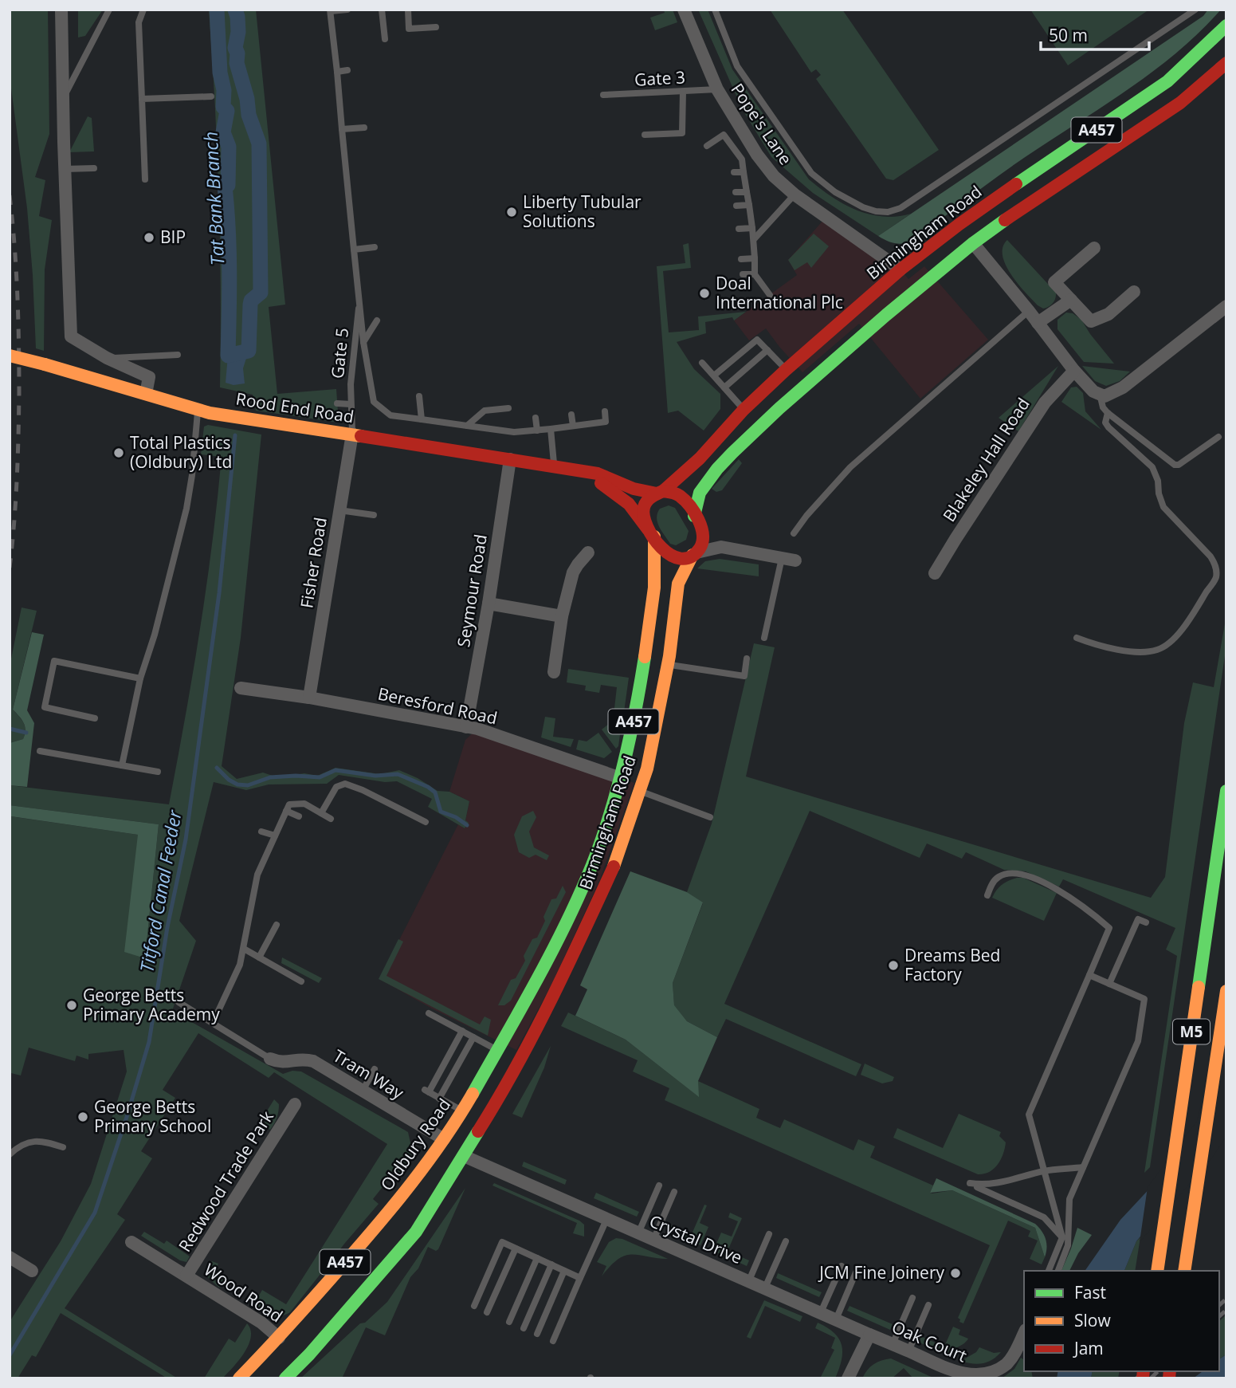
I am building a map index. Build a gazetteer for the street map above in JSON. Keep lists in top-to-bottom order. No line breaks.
{"streets":{"main road":["A457","Birmingham Road","Rood End Road","M5","Oldbury Road"],"street":["Pope's Lane","Blakeley Hall Road","Fisher Road","Seymour Road","Beresford Road","Tram Way","Redwood Trade Park","Crystal Drive","Wood Road","Oak Court"],"lane":["Gate 3","Gate 5"]},"crossings":[["Gate 3","Pope's Lane"],["Pope's Lane","Birmingham Road"],["A457","Birmingham Road"],["A457","Rood End Road"],["A457","Crystal Drive"],["Birmingham Road","Rood End Road"],["Birmingham Road","Beresford Road"],["Birmingham Road","Oldbury Road"],["Birmingham Road","Crystal Drive"],["Gate 5","Rood End Road"],["Gate 5","Fisher Road"],["Rood End Road","Fisher Road"],["Rood End Road","Seymour Road"],["Fisher Road","Beresford Road"],["Seymour Road","Beresford Road"],["Tram Way","Oldbury Road"],["Oldbury Road","Wood Road"],["Redwood Trade Park","Wood Road"],["Crystal Drive","Oak Court"]],"water":["Tat Bank Branch","Titford Canal Feeder"],"places":["Liberty Tubular Solutions","BIP","Doal International Plc","Total Plastics (Oldbury) Ltd","Dreams Bed Factory","George Betts Primary Academy","George Betts Primary School","JCM Fine Joinery"],"legend":["Fast","Slow","Jam"],"scale_bar":"50 m"}
